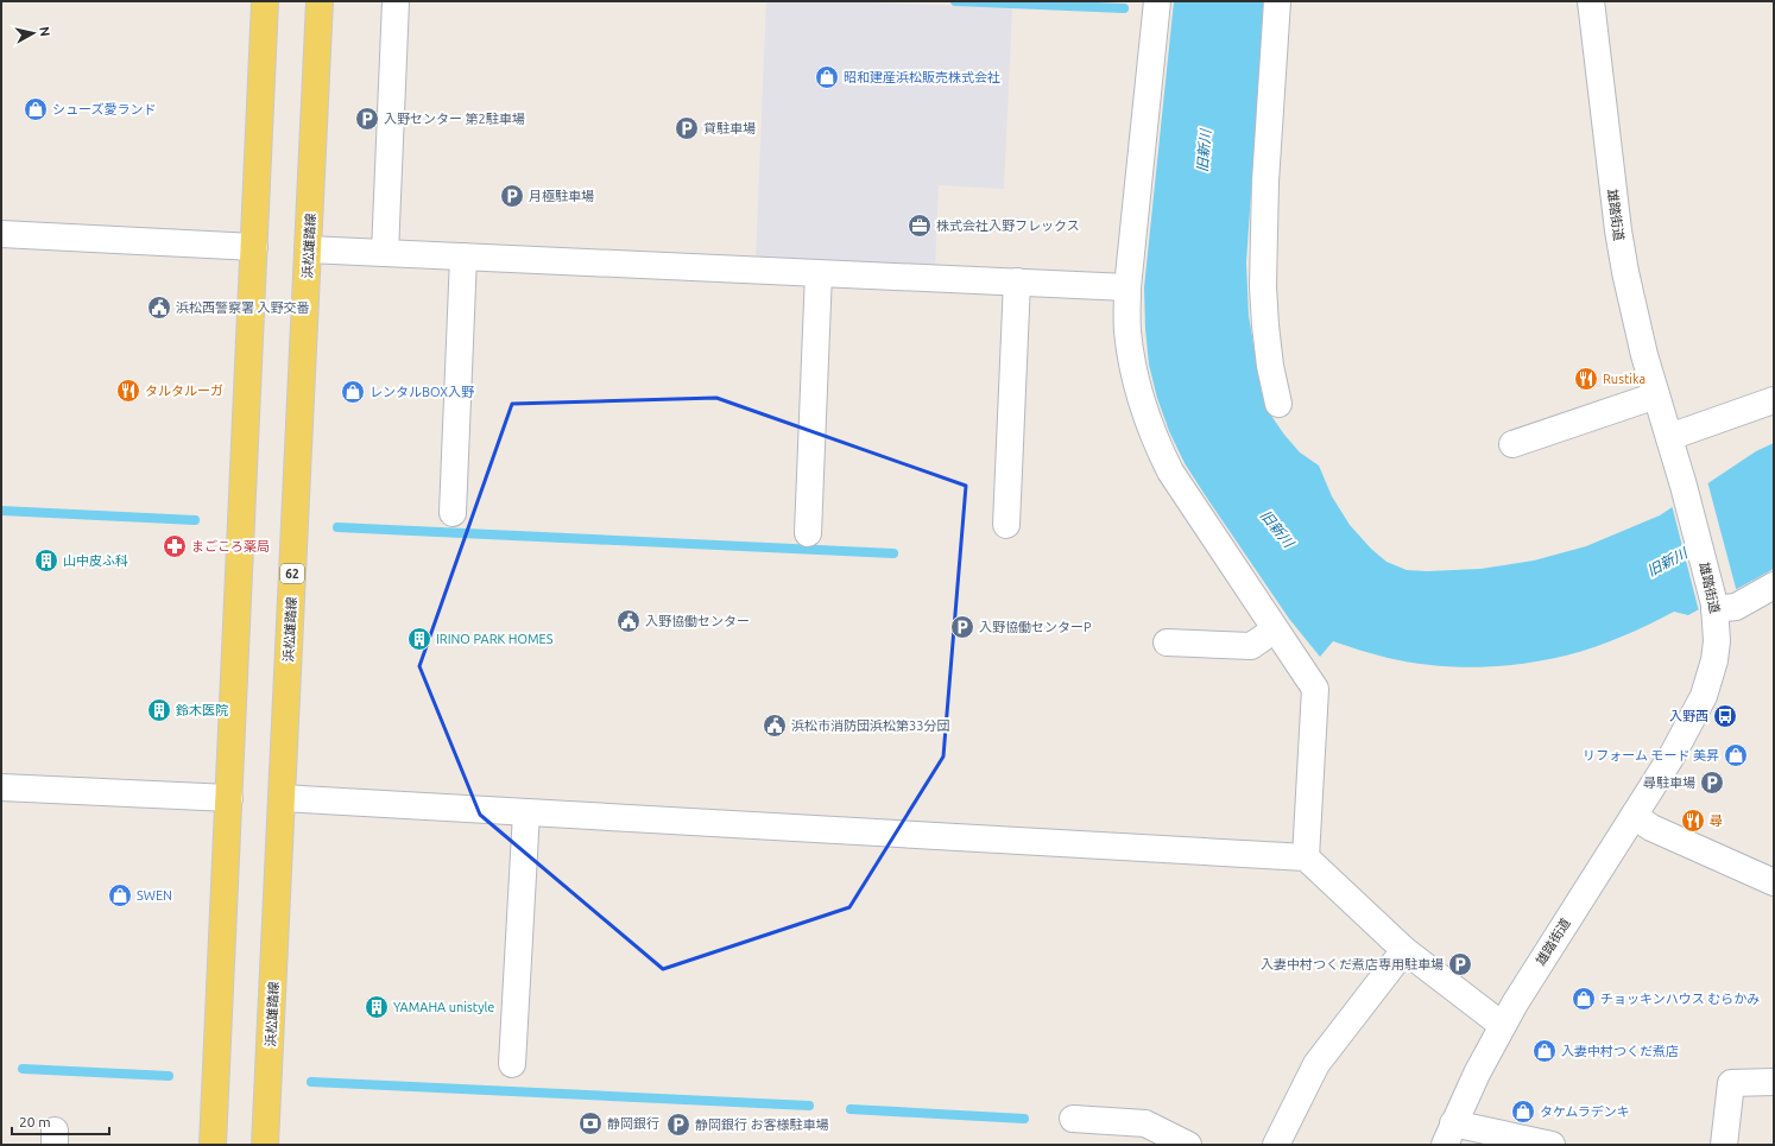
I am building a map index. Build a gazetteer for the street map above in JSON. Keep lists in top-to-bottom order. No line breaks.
{"streets":{"main road":["浜松雄踏線","62"],"street":["雄踏街道"]},"water":["旧新川"],"places":{"shop":["昭和建産浜松販売株式会社","シューズ愛ランド","レンタルBOX入野","リフォーム モード 美昇","SWEN","チョッキンハウス むらかみ","入妻中村つくだ煮店","タケムラデンキ"],"parking":["入野センター 第2駐車場","貸駐車場","月極駐車場","入野協働センターP","尋駐車場","入妻中村つくだ煮店専用駐車場","静岡銀行 お客様駐車場"],"office":["株式会社入野フレックス"],"public building":["浜松西警察署 入野交番","入野協働センター","浜松市消防団浜松第33分団"],"restaurant":["Rustika","タルタルーガ","尋"],"pharmacy":["まごころ薬局"],"building":["山中皮ふ科","IRINO PARK HOMES","鈴木医院","YAMAHA unistyle"],"bus stop":["入野西"],"bank":["静岡銀行"]},"scale_bar":"20 m","north":"right"}
